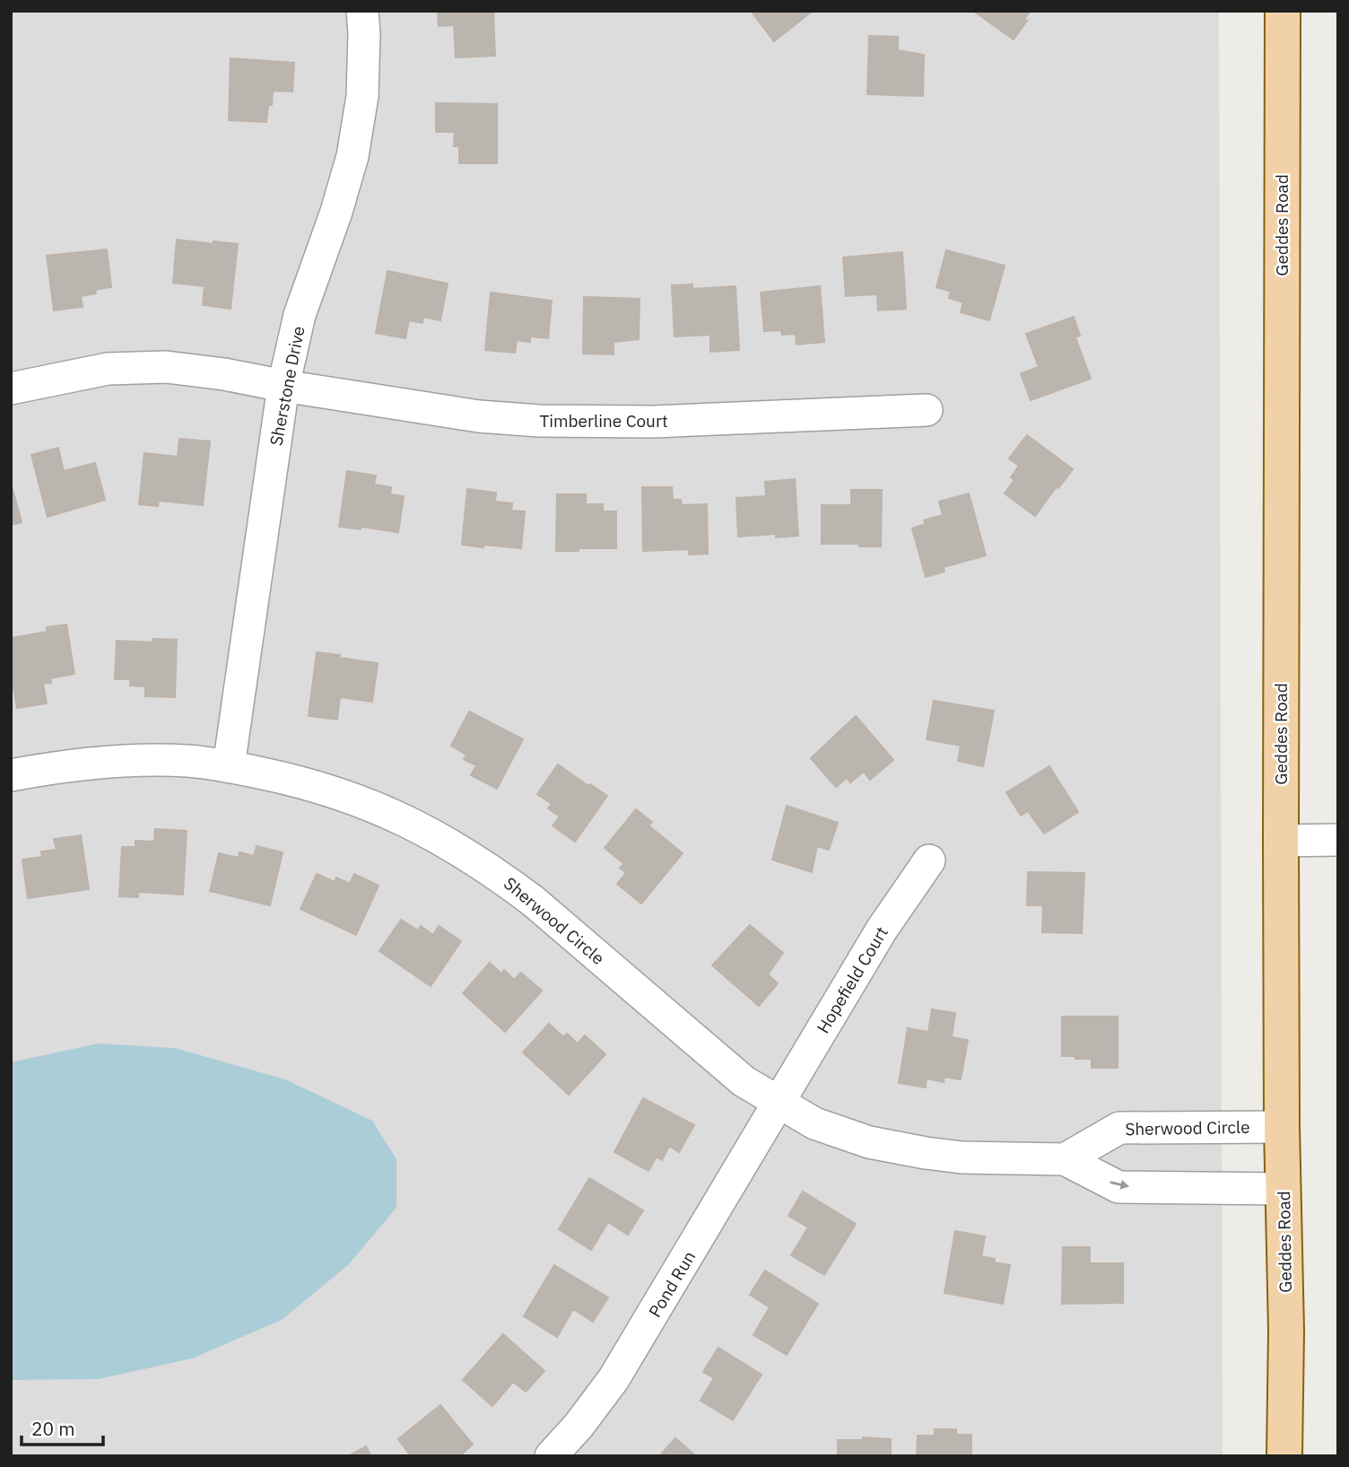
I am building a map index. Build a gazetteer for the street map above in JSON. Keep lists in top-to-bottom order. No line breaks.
{"streets":{"main road":["Geddes Road"],"street":["Sherstone Drive","Timberline Court","Sherwood Circle","Hopefield Court","Pond Run"]},"crossings":[["Geddes Road","Sherwood Circle"],["Sherstone Drive","Timberline Court"],["Sherstone Drive","Sherwood Circle"],["Sherwood Circle","Hopefield Court"],["Sherwood Circle","Pond Run"],["Hopefield Court","Pond Run"]],"scale_bar":"20 m"}
